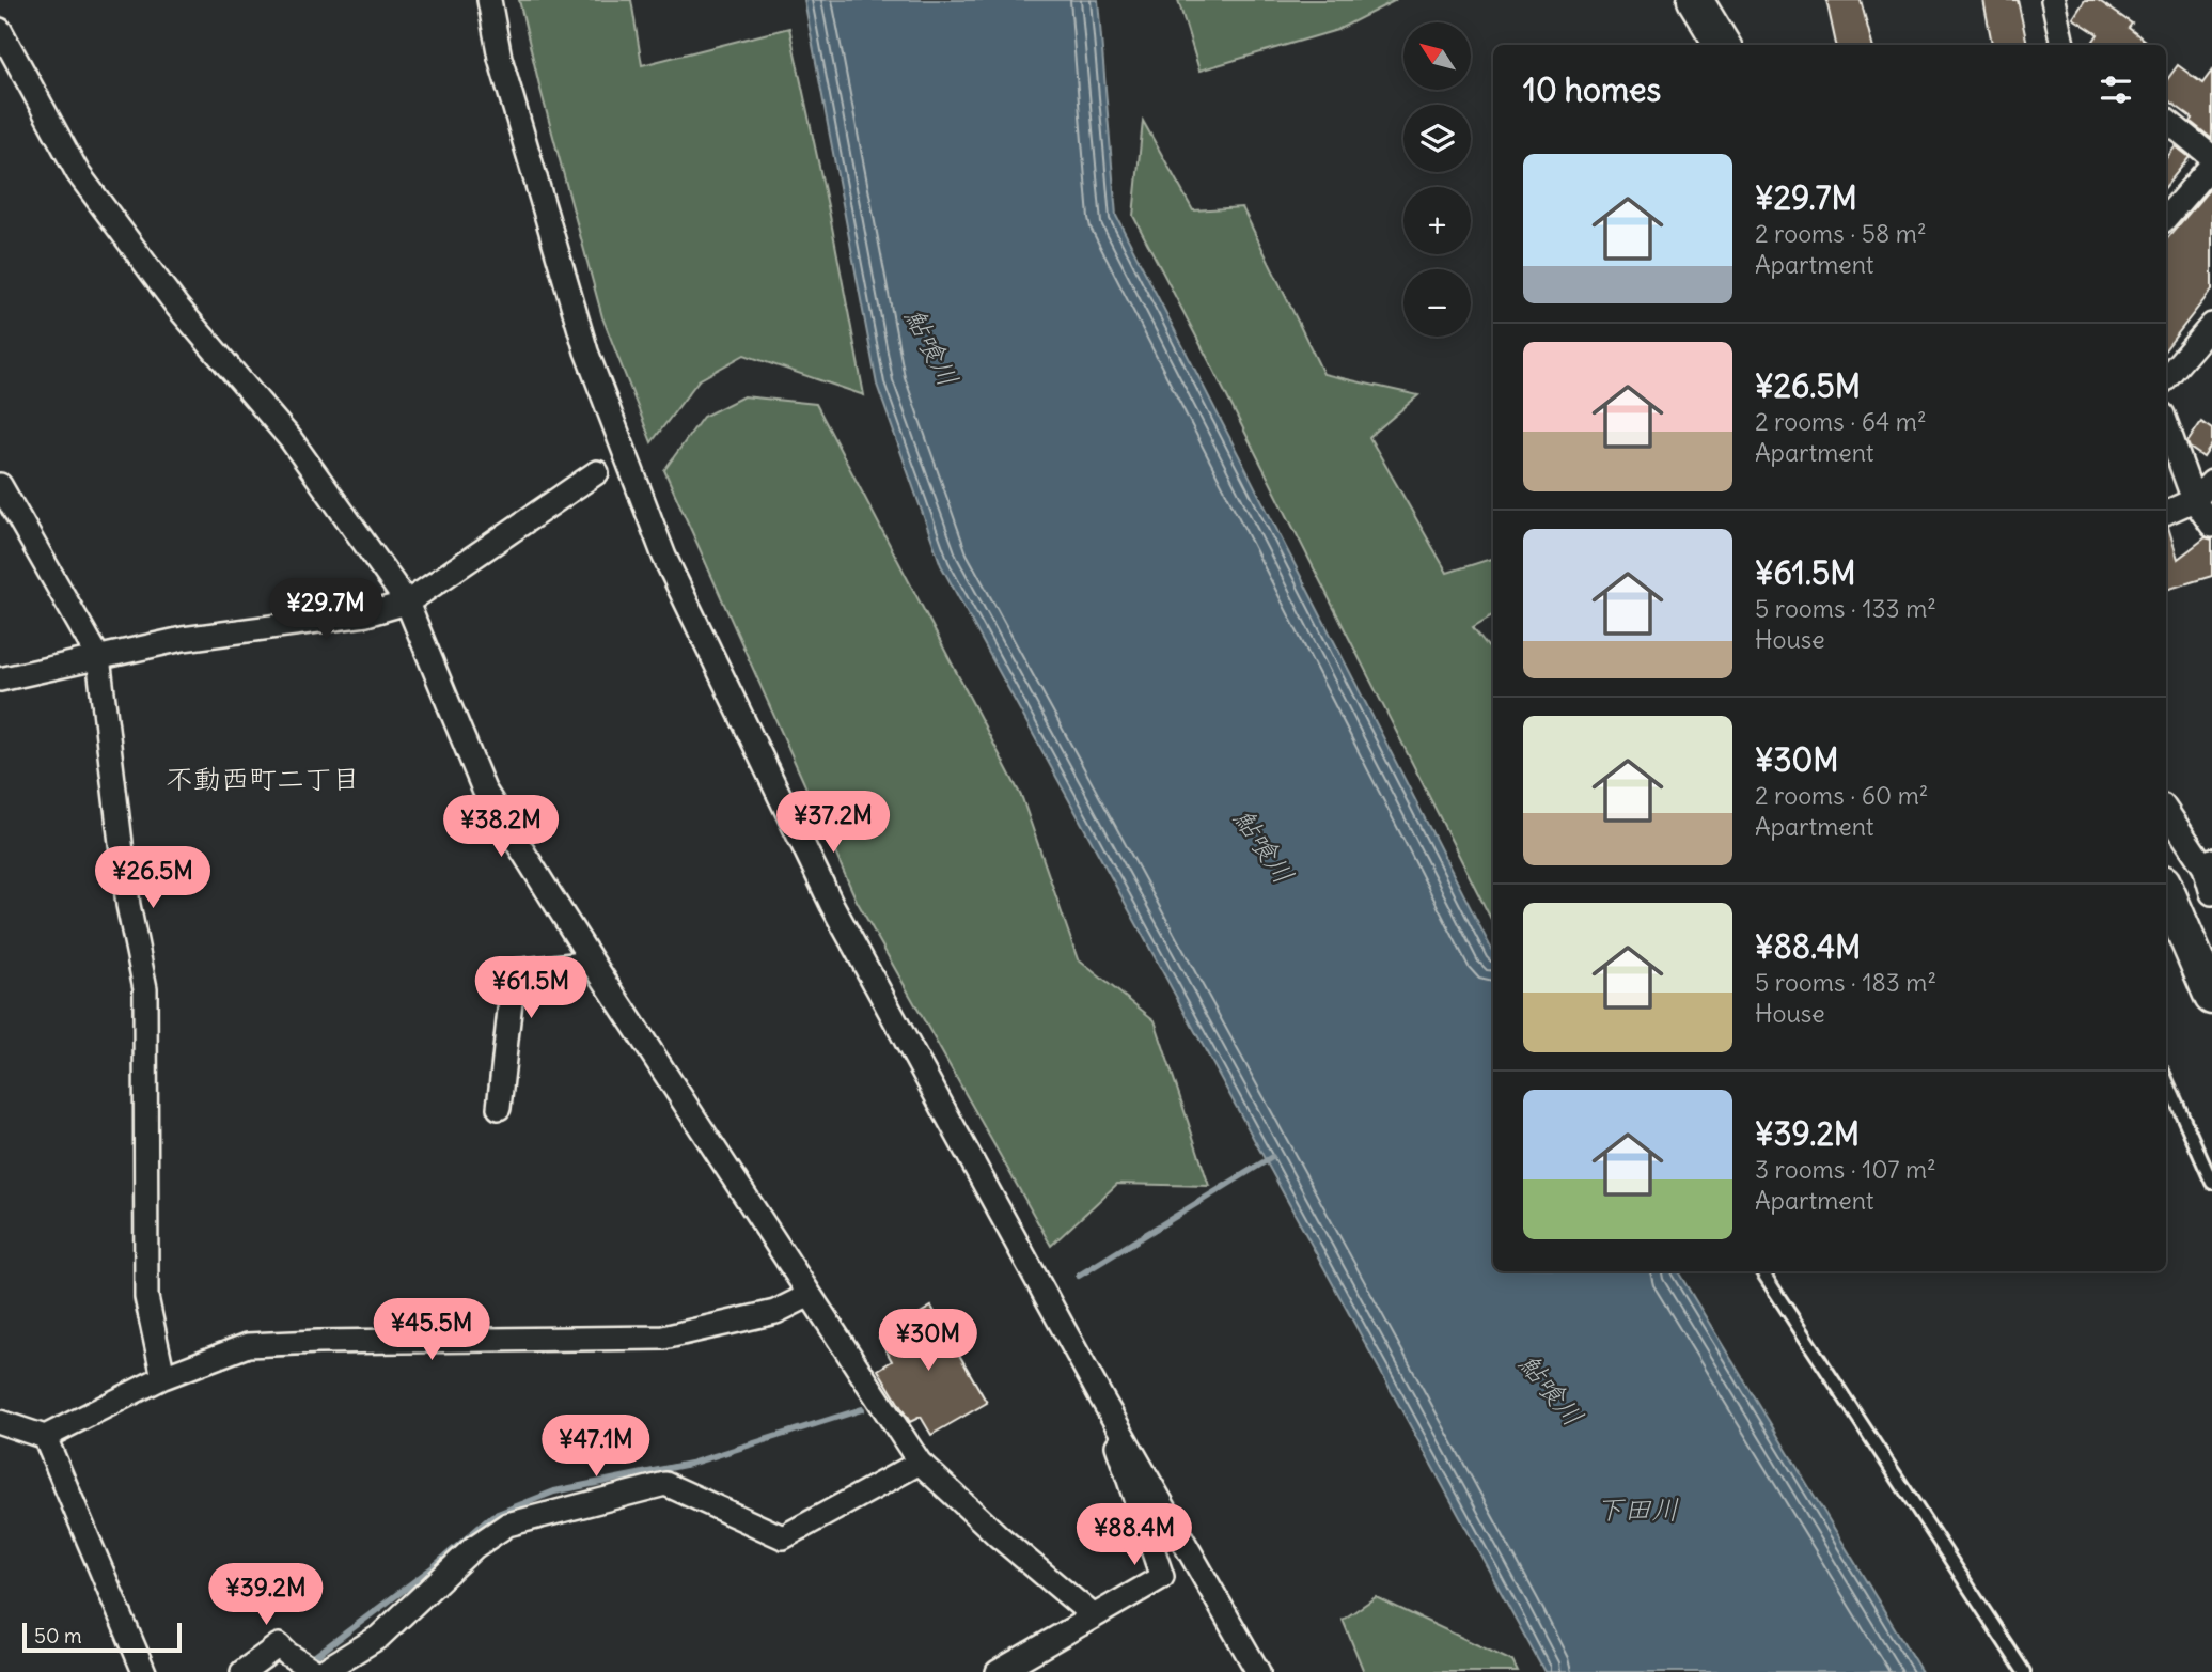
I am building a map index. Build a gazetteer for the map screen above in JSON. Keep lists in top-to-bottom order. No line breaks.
{"districts":["不動西町二丁目"],"water":["鮎喰川","下田川"],"scale_bar":"50 m","north":"top left","page":{"map_buttons":["+","−"],"heading":"10 homes","list":[{"name":"¥29.7M","note":"2 rooms · 58 m² · Apartment"},{"name":"¥26.5M","note":"2 rooms · 64 m² · Apartment"},{"name":"¥61.5M","note":"5 rooms · 133 m² · House"},{"name":"¥30M","note":"2 rooms · 60 m² · Apartment"},{"name":"¥88.4M","note":"5 rooms · 183 m² · House"},{"name":"¥39.2M","note":"3 rooms · 107 m² · Apartment"}],"price":["¥29.7M","¥37.2M","¥38.2M","¥26.5M","¥61.5M","¥45.5M","¥30M","¥47.1M","¥88.4M","¥39.2M"],"scale":"50 m"}}
